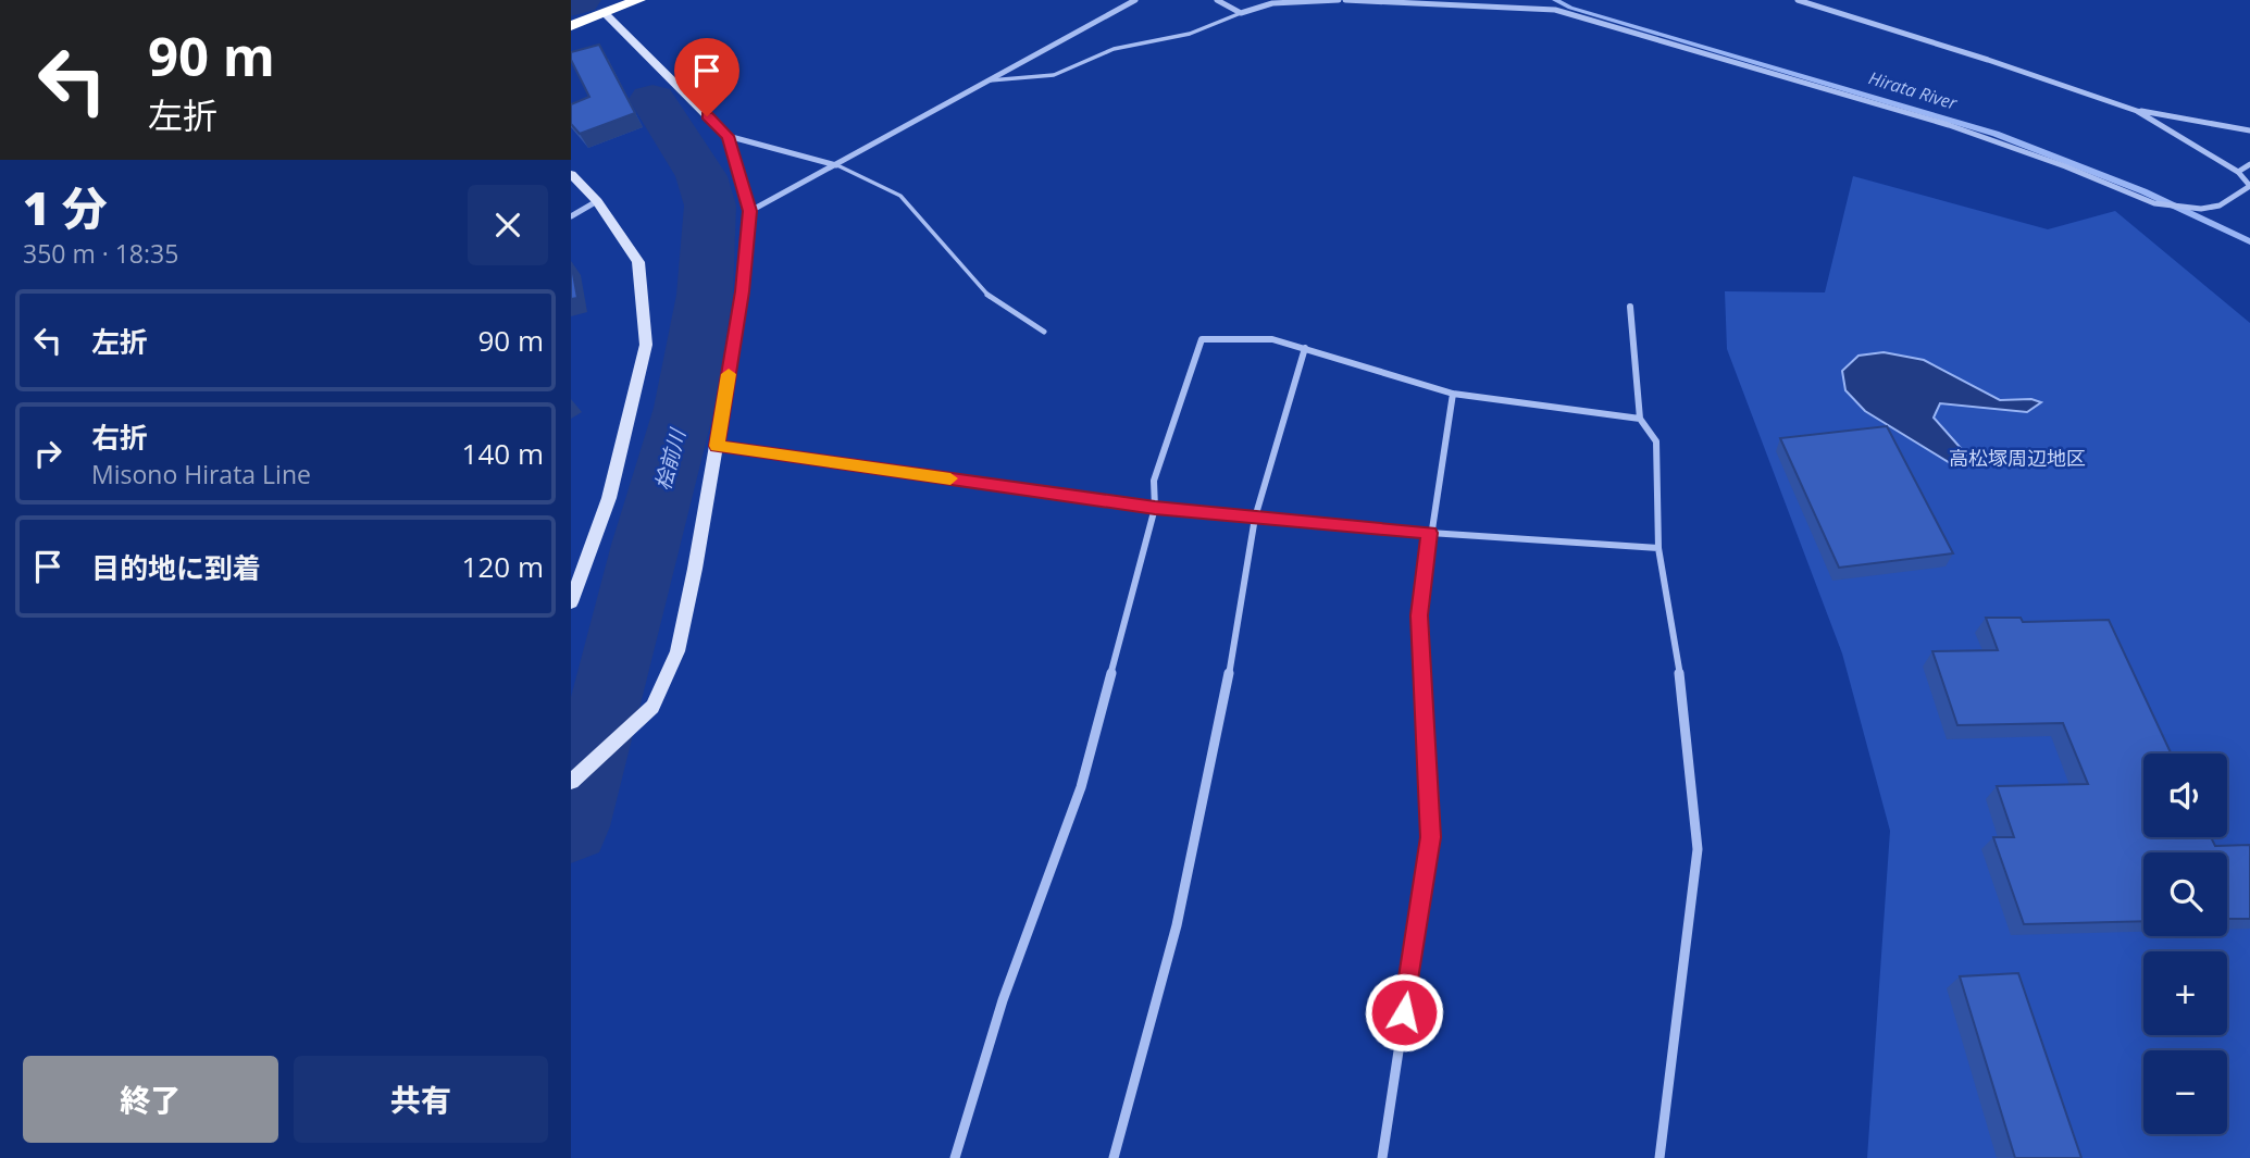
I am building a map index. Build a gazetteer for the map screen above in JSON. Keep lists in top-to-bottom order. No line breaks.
{"water":["Hirata River","桧前川"],"parks":["高松塚周辺地区"],"page":{"turn":["90 m","左折"],"heading":["1 分","350 m · 18:35"],"list":[{"name":"左折","value":"90 m"},{"name":"右折","note":"Misono Hirata Line","value":"140 m"},{"name":"目的地に到着","value":"120 m"}],"map_buttons":["+","−"],"buttons":["終了","共有"]}}
